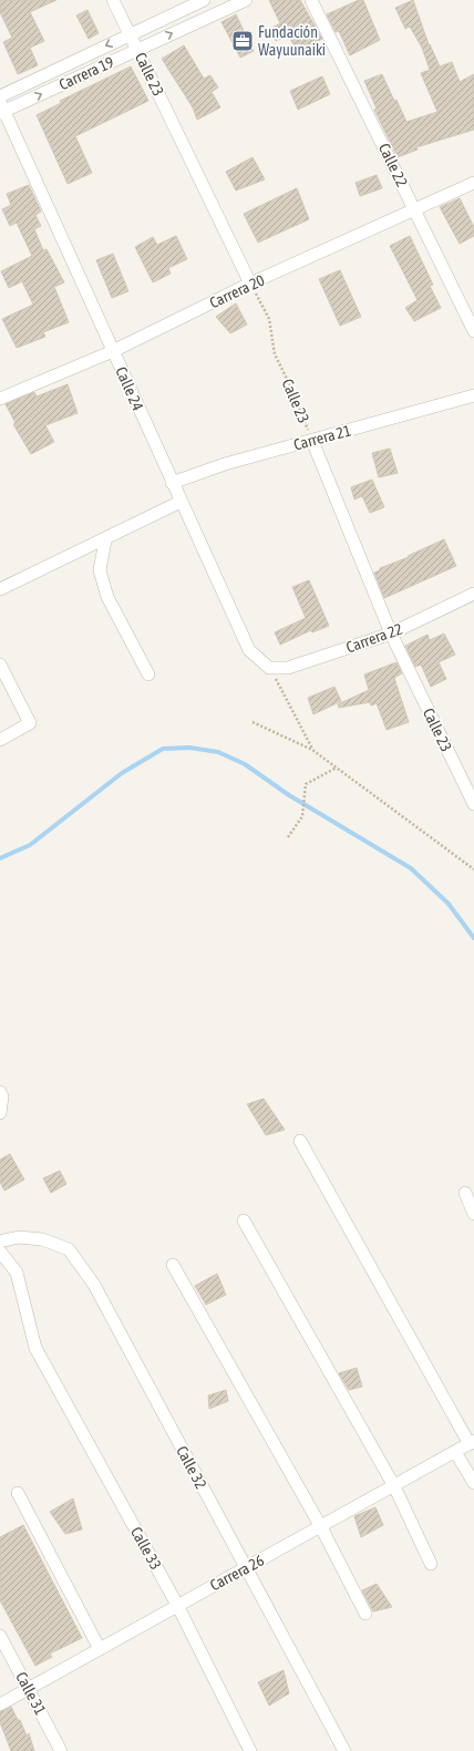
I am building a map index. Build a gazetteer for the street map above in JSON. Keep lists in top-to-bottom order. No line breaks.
{"streets":{"street":["Carrera 19","Calle 23","Calle 22","Carrera 20","Calle 24","Carrera 21","Carrera 22","Calle 32","Calle 33","Carrera 26","Calle 31"]},"crossings":[["Carrera 19","Calle 23"],["Carrera 19","Calle 24"],["Calle 23","Carrera 20"],["Calle 23","Carrera 21"],["Calle 23","Carrera 22"],["Calle 22","Carrera 20"],["Carrera 20","Calle 24"],["Calle 24","Carrera 21"],["Calle 24","Carrera 22"],["Calle 32","Carrera 26"],["Calle 33","Carrera 26"],["Carrera 26","Calle 31"]],"places":{"office":["Fundación Wayuunaiki"]}}
